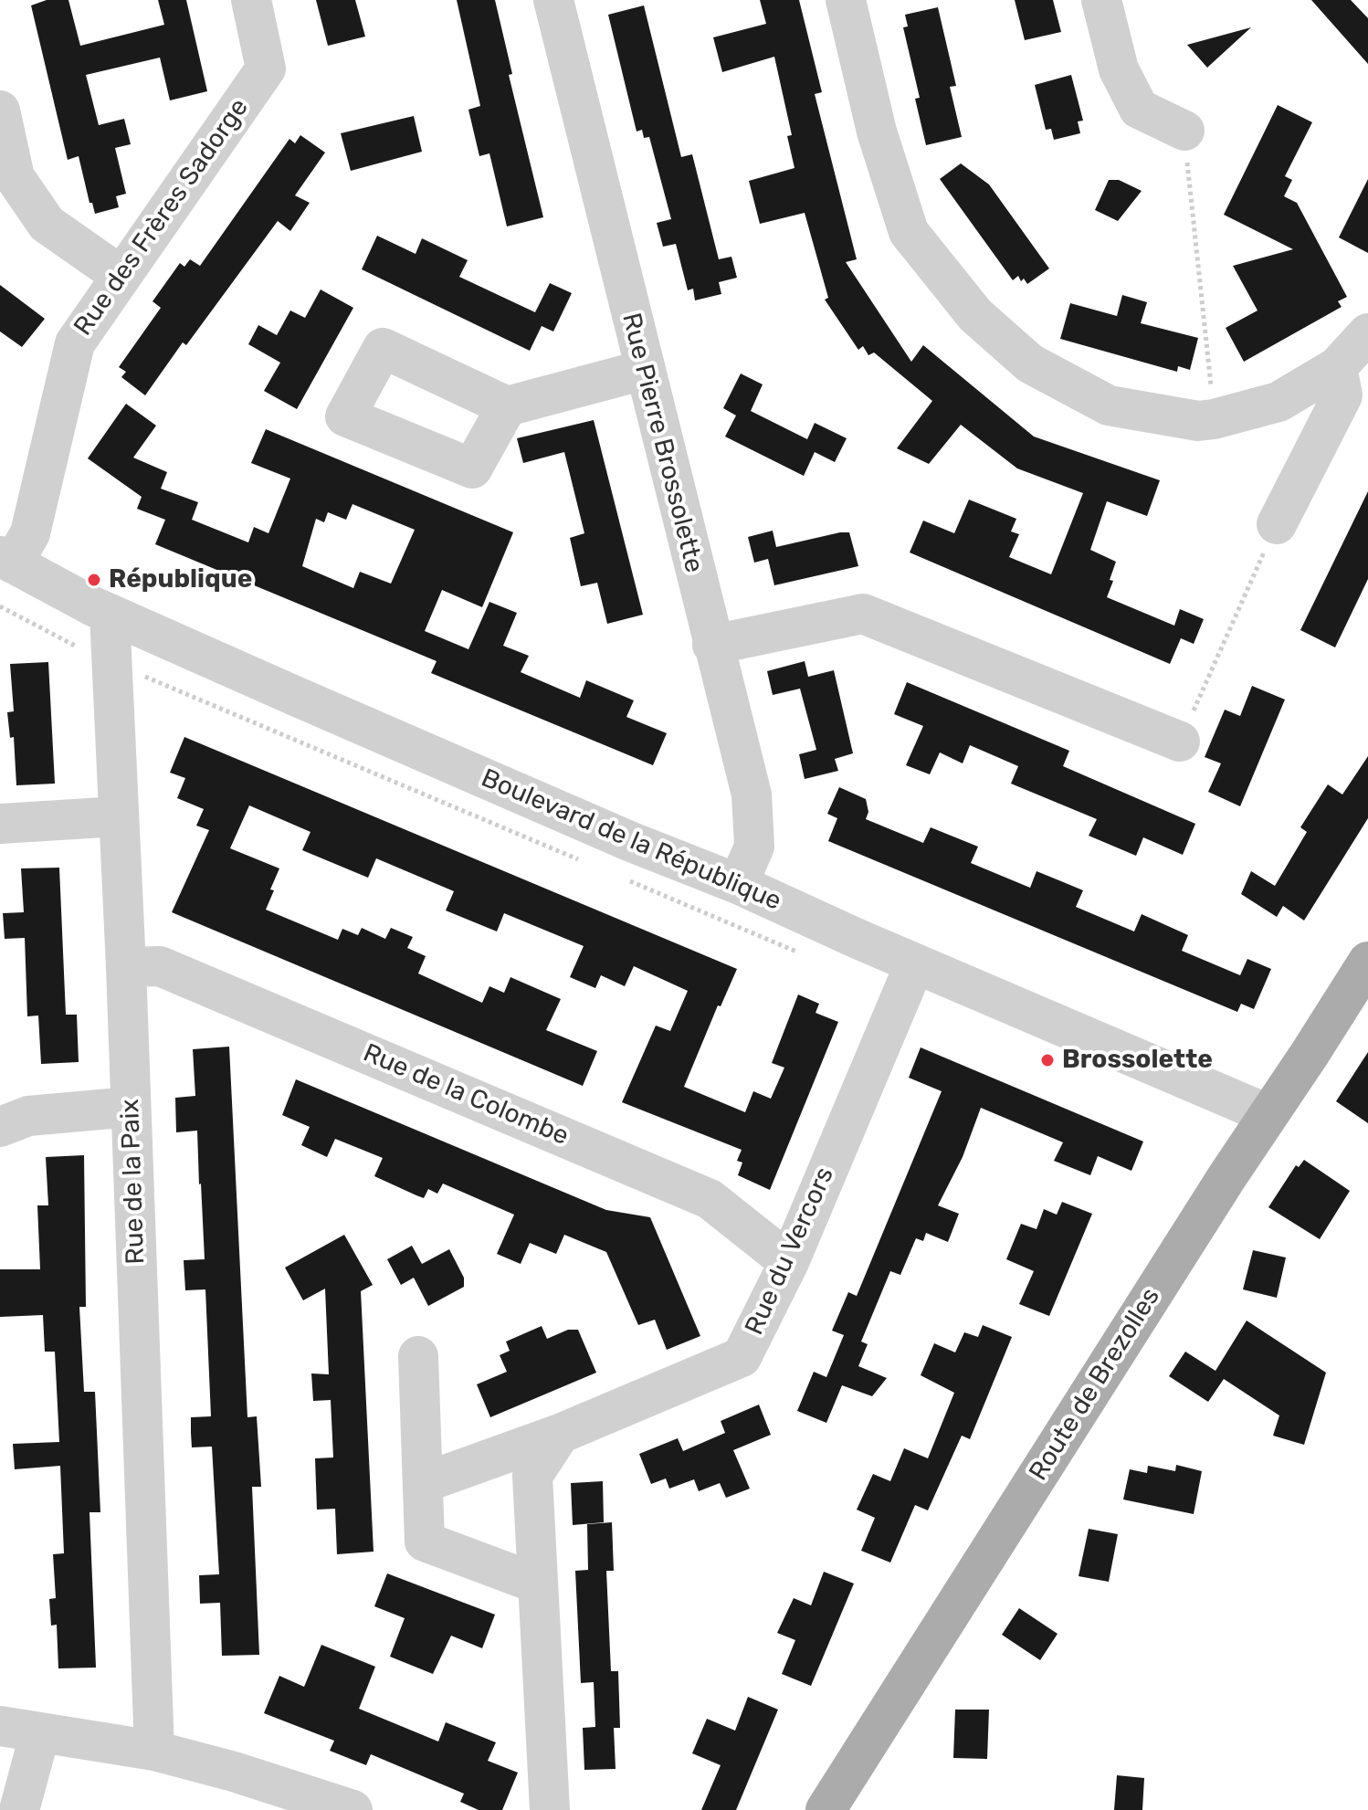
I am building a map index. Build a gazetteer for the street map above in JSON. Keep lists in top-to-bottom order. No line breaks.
{"streets":{"main road":["Route de Brezolles"],"street":["Rue des Frères Sadorge","Rue Pierre Brossolette","Boulevard de la République","Rue de la Colombe","Rue de la Paix","Rue du Vercors"]},"crossings":[["Rue des Frères Sadorge","Boulevard de la République"],["Rue Pierre Brossolette","Boulevard de la République"],["Boulevard de la République","Rue de la Paix"],["Boulevard de la République","Rue du Vercors"],["Boulevard de la République","Route de Brezolles"],["Rue de la Colombe","Rue de la Paix"],["Rue de la Colombe","Rue du Vercors"]],"places":["République","Brossolette"]}
